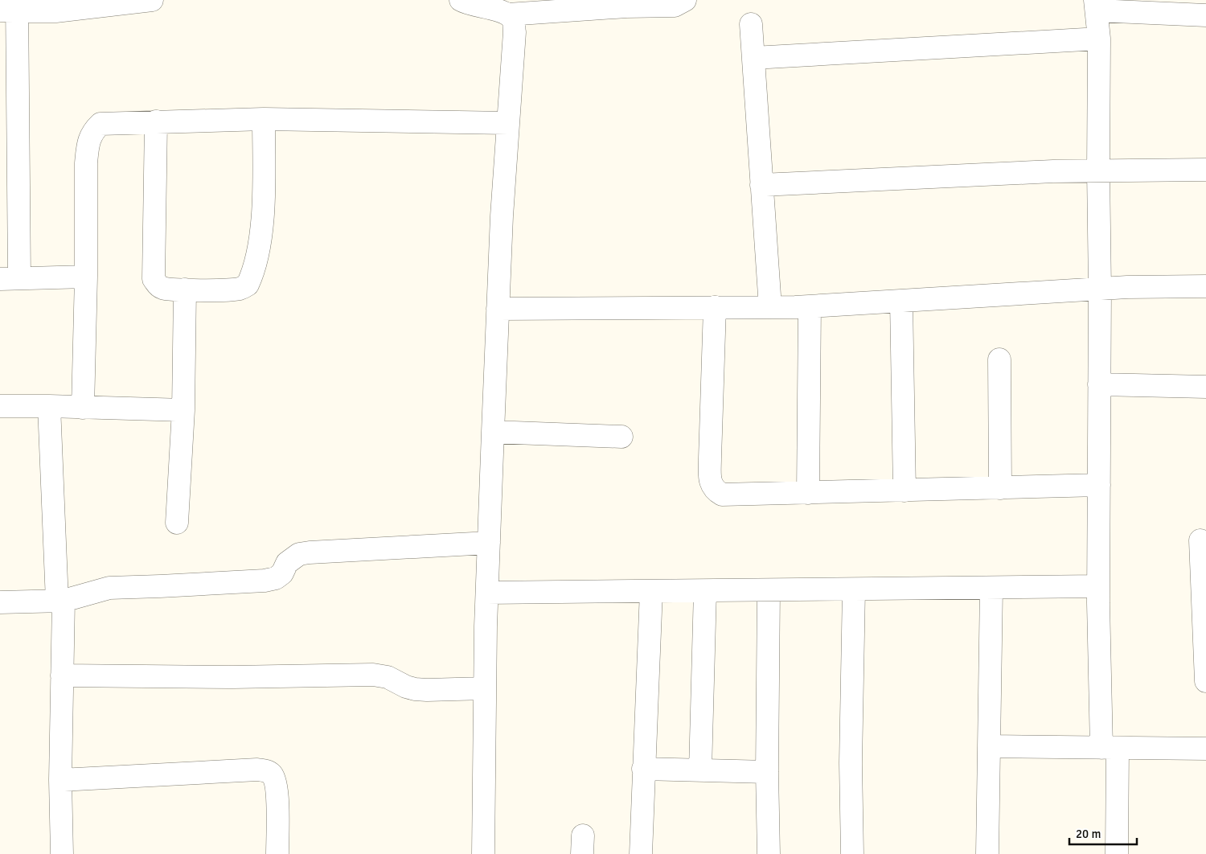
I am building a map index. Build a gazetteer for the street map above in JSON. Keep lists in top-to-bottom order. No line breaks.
{"scale_bar":"20 m"}
